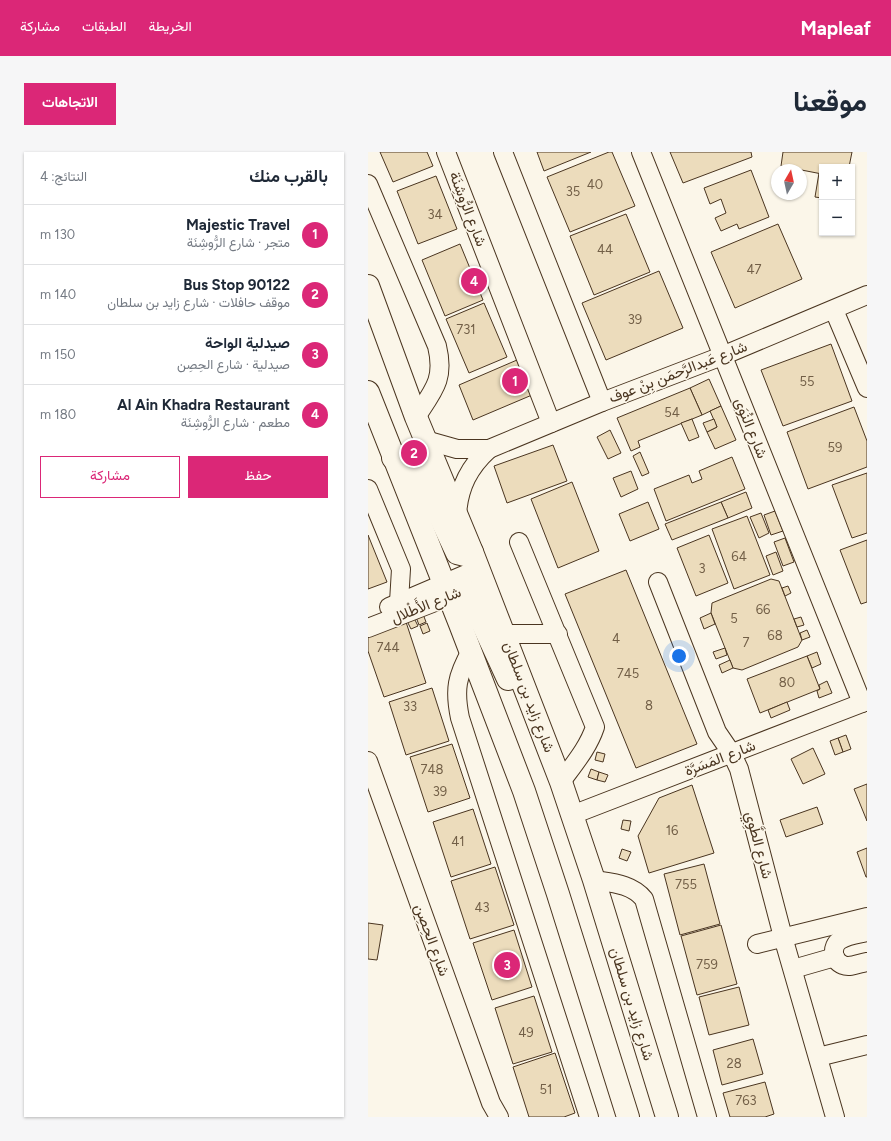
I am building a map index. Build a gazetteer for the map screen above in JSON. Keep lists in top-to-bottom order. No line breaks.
{"streets":{"highway":["شارع زايد بن سلطان"],"street":["شارع الرُّوشِنَة","شارع عَبدالرَّحمَن بِنْ عوف","شارع النُوَى","شارع الأَطْلال","شارع المَسَرَّة","شارع الطَّوِي","شارع الحِصِن"]},"crossings":[["شارع الرُّوشِنَة","شارع عَبدالرَّحمَن بِنْ عوف"],["شارع عَبدالرَّحمَن بِنْ عوف","شارع النُوَى"],["شارع عَبدالرَّحمَن بِنْ عوف","شارع زايد بن سلطان"],["شارع النُوَى","شارع المَسَرَّة"],["شارع الأَطْلال","شارع زايد بن سلطان"],["شارع زايد بن سلطان","شارع المَسَرَّة"],["شارع المَسَرَّة","شارع الطَّوِي"]],"house_numbers":["40","35","34","44","47","39","731","55","54","59","64","3","66","5","68","4","7","744","745","80","8","33","748","39","16","41","755","43","759","49","28","51","763"],"north":"top","page":{"header":"Mapleaf","nav":["الخريطة","الطبقات","مشاركة"],"title":"موقعنا","buttons":["الاتجاهات",["حفظ","مشاركة"]],"heading":["بالقرب منك","النتائج: 4"],"map_buttons":["+","−"],"list":[{"mark":"1","name":"Majestic Travel","note":"متجر · شارع الرُّوشِنَة","value":"130 m"},{"mark":"2","name":"Bus Stop 90122","note":"موقف حافلات · شارع زايد بن سلطان","value":"140 m"},{"mark":"3","name":"صيدلية الواحة","note":"صيدلية · شارع الحِصِن","value":"150 m"},{"mark":"4","name":"Al Ain Khadra Restaurant","note":"مطعم · شارع الرُّوشِنَة","value":"180 m"}],"pins":["4","1","2","3"]}}
